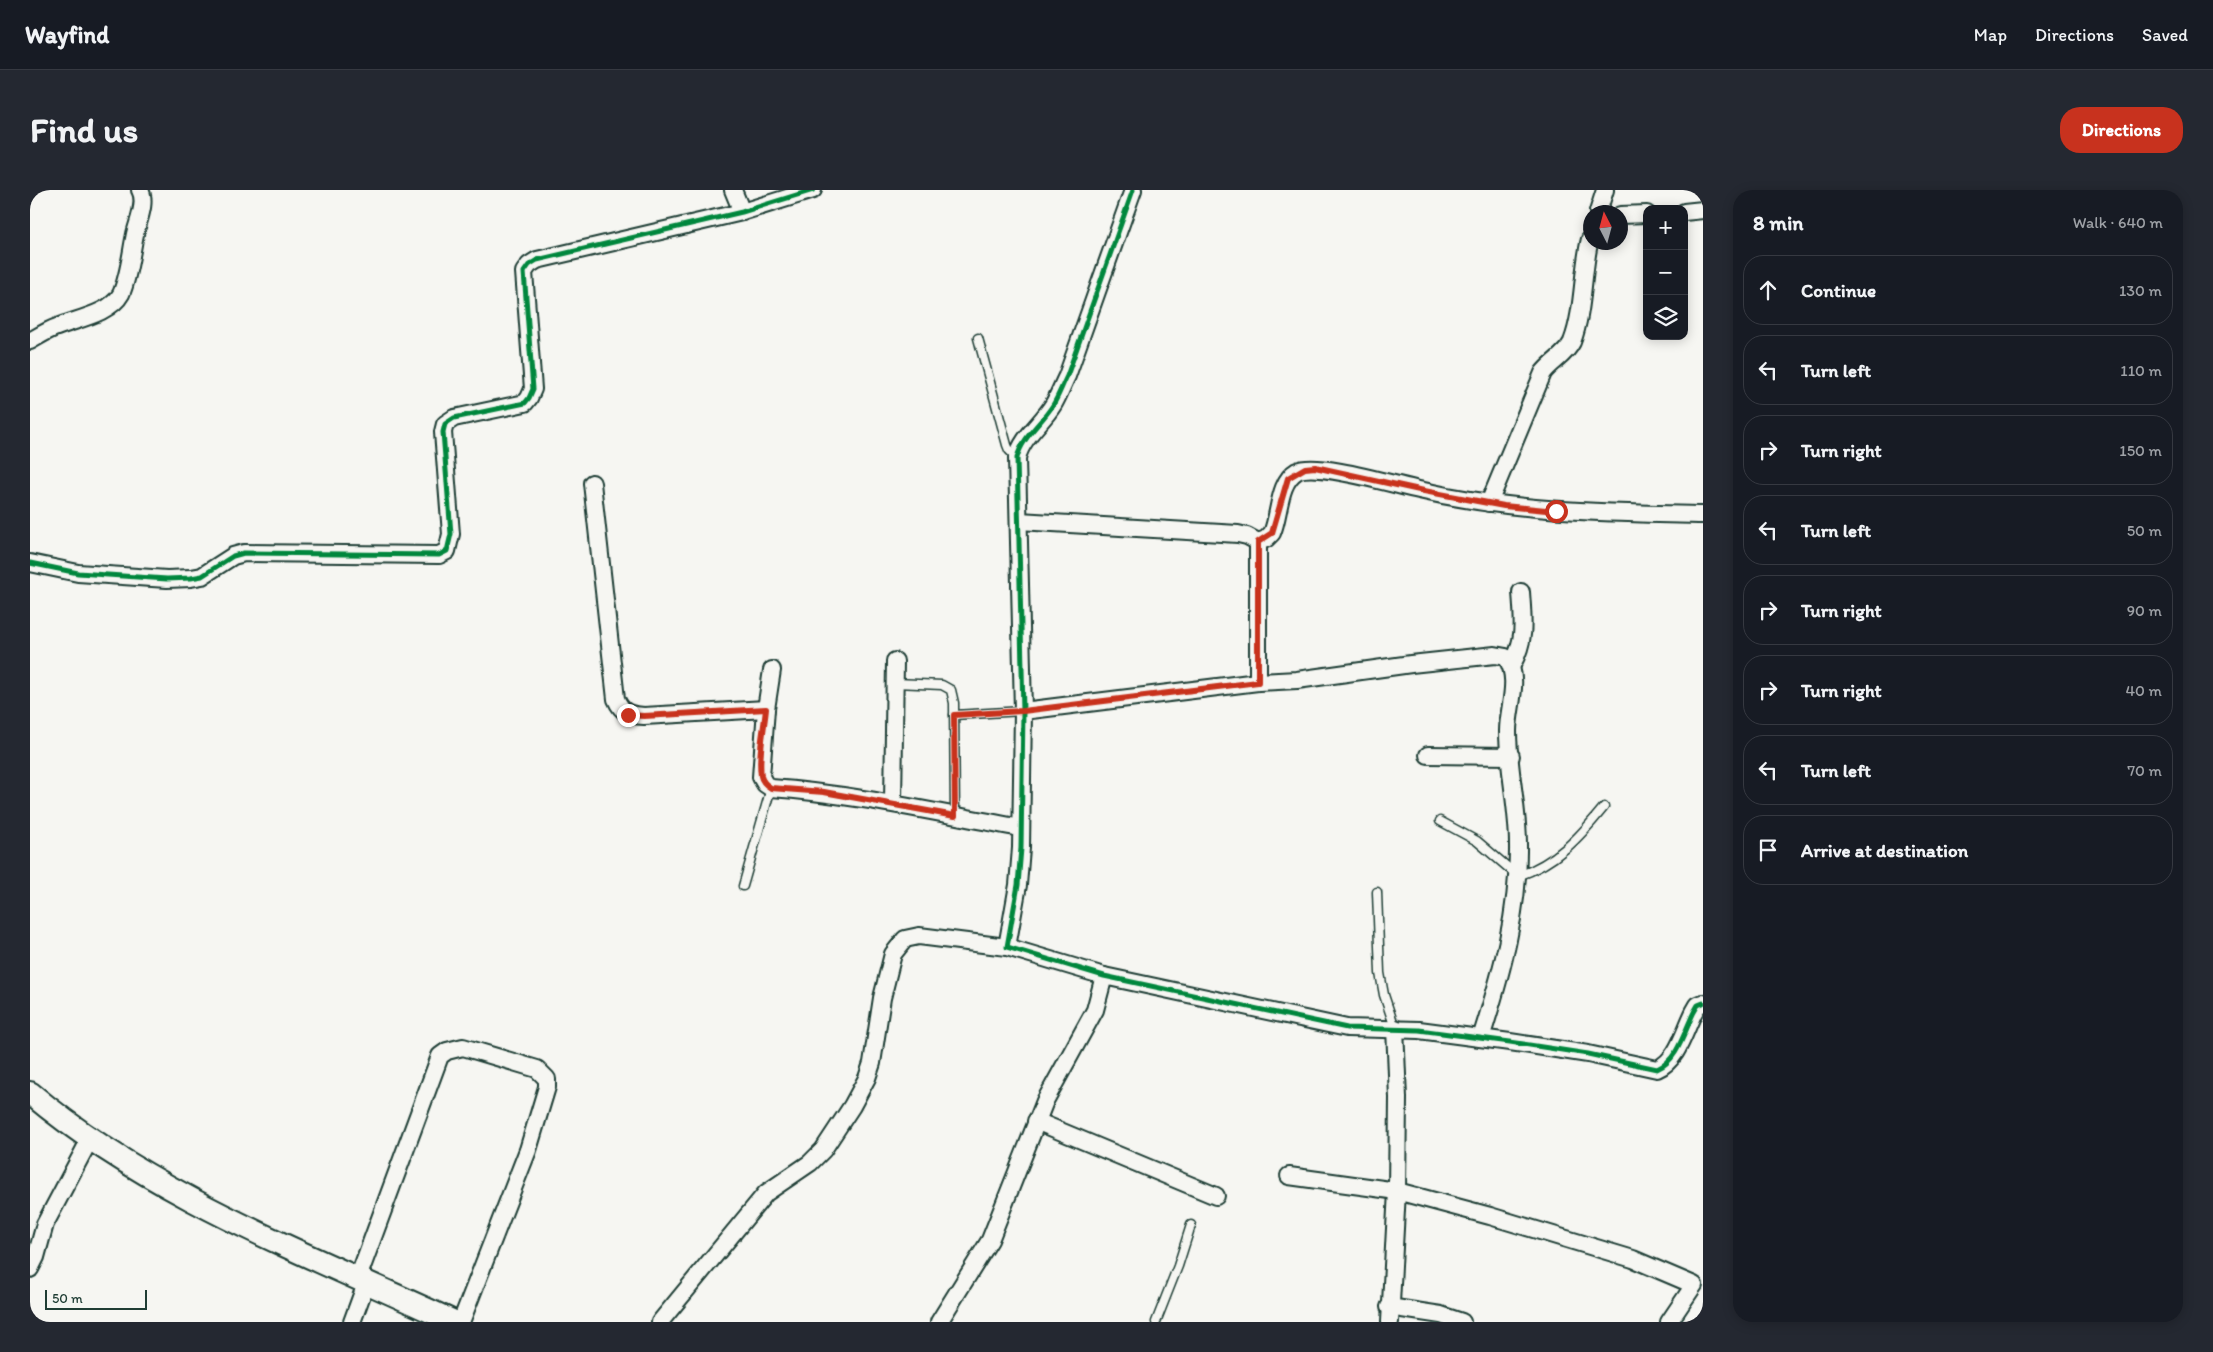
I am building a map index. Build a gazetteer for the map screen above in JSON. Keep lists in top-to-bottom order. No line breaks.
{"scale_bar":"50 m","north":"top","page":{"header":"Wayfind","nav":["Map","Directions","Saved"],"buttons":"Directions","title":"Find us","heading":["8 min","Walk · 640 m"],"map_buttons":["+","−"],"list":[["Continue","130 m"],["Turn left","110 m"],["Turn right","150 m"],["Turn left","50 m"],["Turn right","90 m"],["Turn right","40 m"],["Turn left","70 m"],"Arrive at destination"],"scale":"50 m"}}
